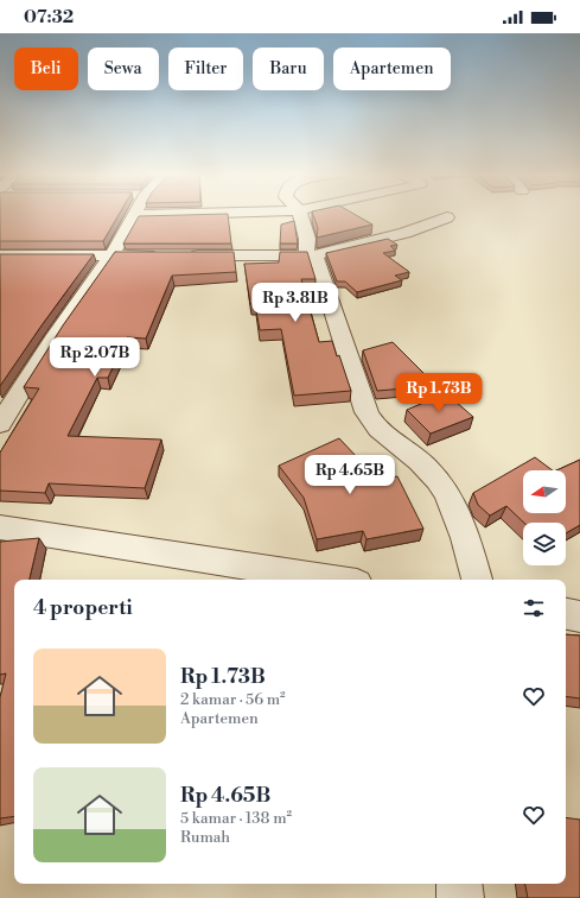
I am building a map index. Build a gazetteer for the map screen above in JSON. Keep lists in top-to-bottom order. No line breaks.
{"north":"left","page":{"status":"07:32","chip":["Beli","Sewa","Filter","Baru","Apartemen"],"price":["Rp 3.81B","Rp 2.07B","Rp 1.73B","Rp 4.65B"],"heading":"4 properti","list":[{"name":"Rp 1.73B","note":"2 kamar · 56 m² · Apartemen"},{"name":"Rp 4.65B","note":"5 kamar · 138 m² · Rumah"}]}}
